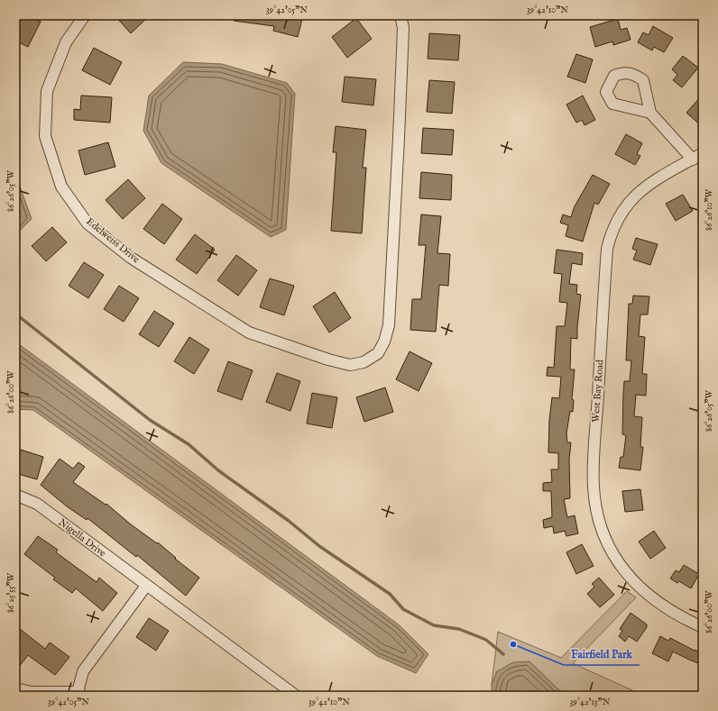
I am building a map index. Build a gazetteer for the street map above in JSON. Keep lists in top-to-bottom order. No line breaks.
{"streets":{"street":["Edelweiss Drive","West Bay Road","Nigella Drive"]},"places":["Fairfield Park"],"coordinates":["39°42'05\"N","39°42'10\"N","86°26'05\"W","86°26'10\"W","86°26'00\"W","86°25'55\"W","39°42'15\"N"]}
